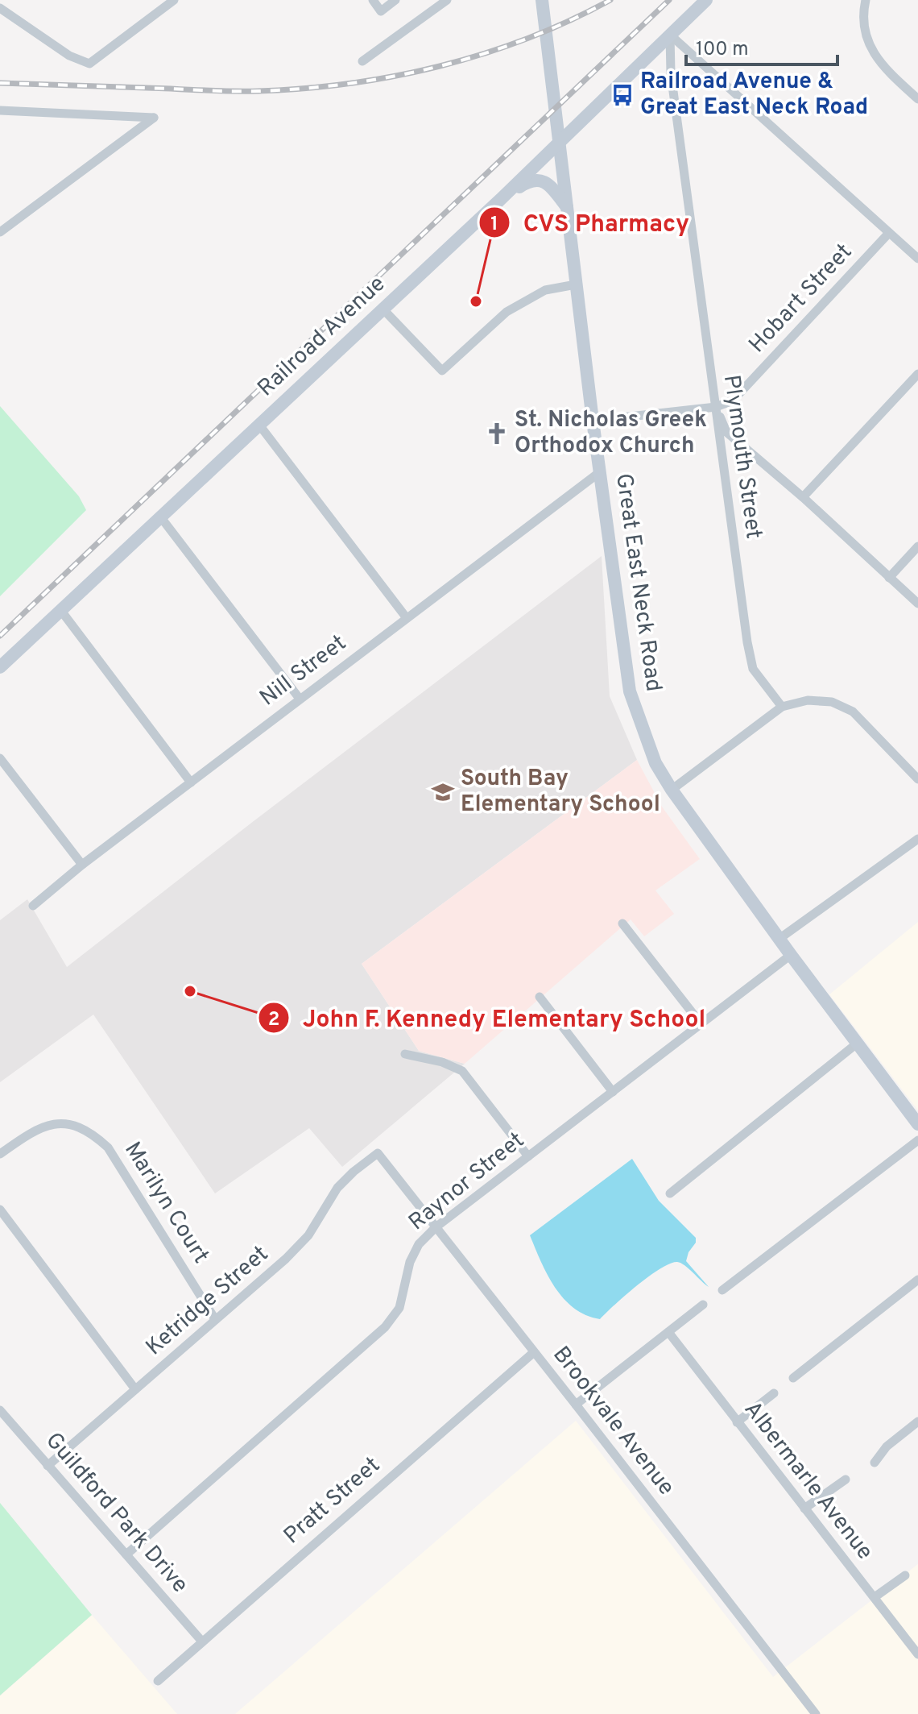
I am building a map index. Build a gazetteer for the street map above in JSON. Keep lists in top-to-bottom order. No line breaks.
{"streets":{"main road":["Railroad Avenue","Great East Neck Road"],"street":["Hobart Street","Plymouth Street","Nill Street","Raynor Street","Marilyn Court","Ketridge Street","Brookvale Avenue","Albermarle Avenue","Pratt Street","Guildford Park Drive"]},"crossings":[["Hobart Street","Plymouth Street"],["Hobart Street","Great East Neck Road"],["Railroad Avenue","Plymouth Street"],["Railroad Avenue","Great East Neck Road"],["Great East Neck Road","Nill Street"],["Great East Neck Road","Raynor Street"],["Raynor Street","Brookvale Avenue"],["Raynor Street","Guildford Park Drive"],["Marilyn Court","Ketridge Street"],["Ketridge Street","Brookvale Avenue"],["Ketridge Street","Guildford Park Drive"],["Brookvale Avenue","Pratt Street"],["Pratt Street","Guildford Park Drive"]],"places":{"bus stop":["Railroad Avenue & Great East Neck Road"],"other":["CVS Pharmacy","John F. Kennedy Elementary School"],"church":["St. Nicholas Greek Orthodox Church"],"school or university":["South Bay Elementary School"]},"scale_bar":"100 m"}
